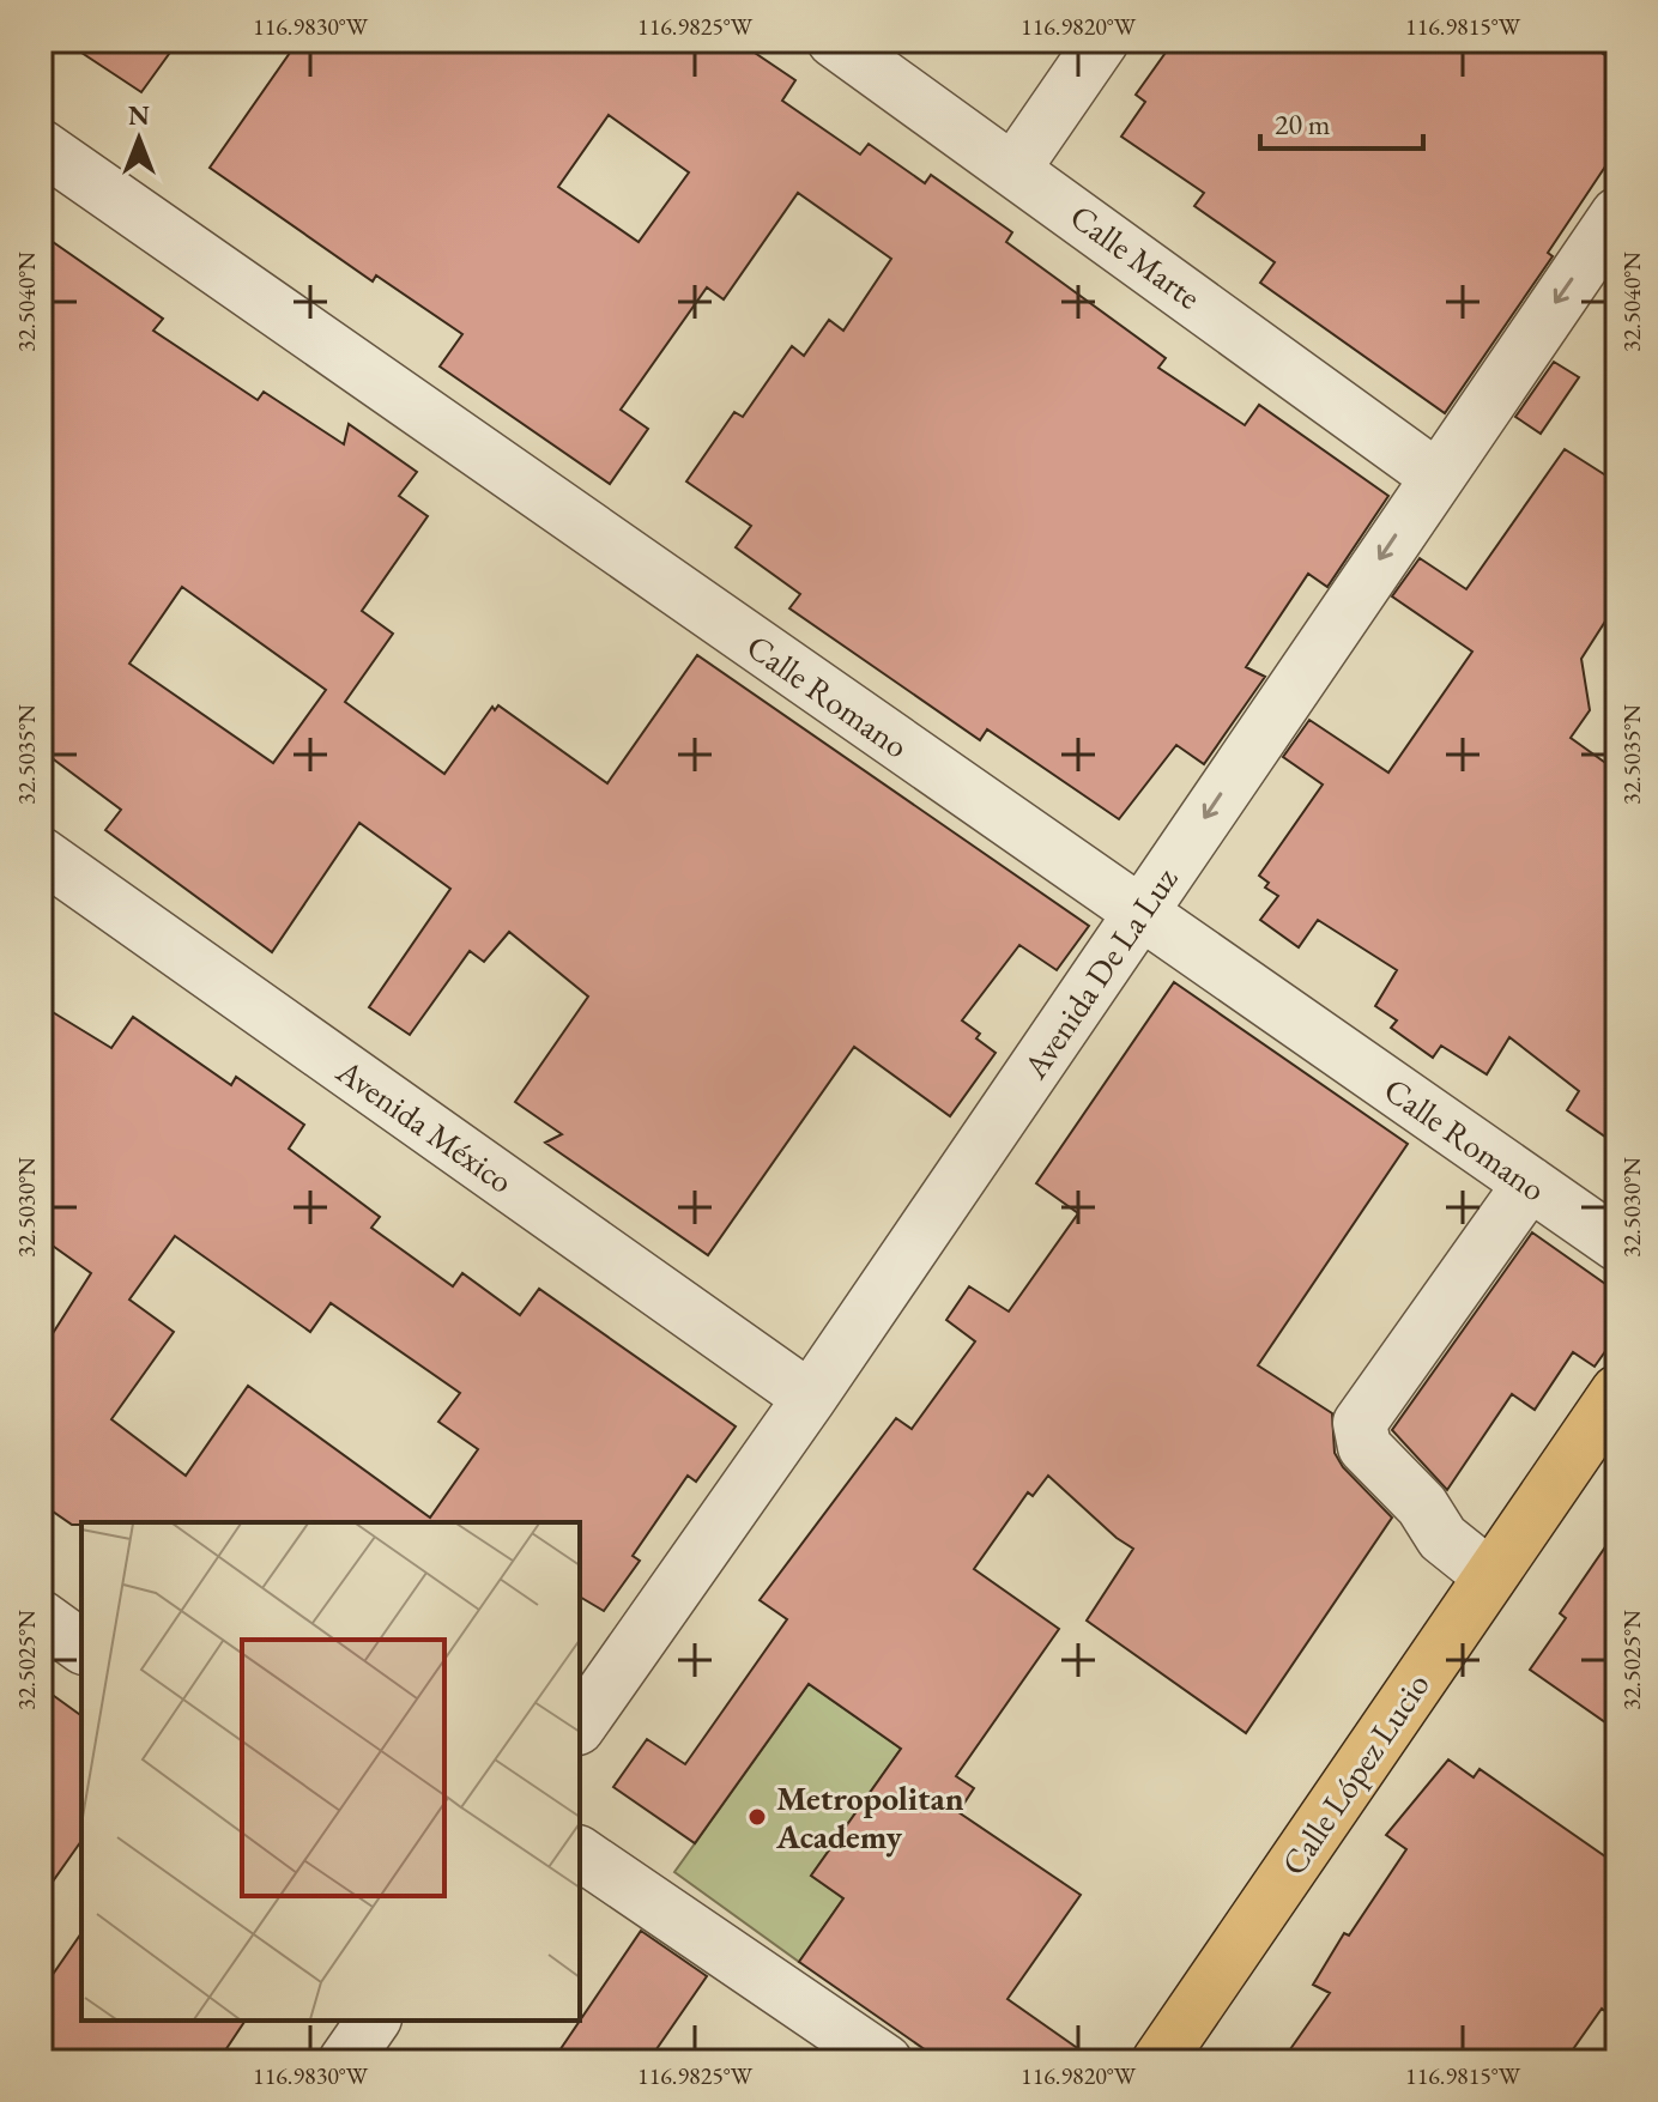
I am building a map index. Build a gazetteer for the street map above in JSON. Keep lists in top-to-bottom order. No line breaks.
{"streets":{"main road":["Calle López Lucio"],"street":["Calle Marte","Calle Romano","Avenida De La Luz","Avenida México"]},"crossings":[["Calle Marte","Avenida De La Luz"],["Calle Romano","Avenida De La Luz"],["Avenida De La Luz","Avenida México"]],"one_way":["Avenida De La Luz"],"places":["Metropolitan Academy"],"scale_bar":"20 m","north":"top","coordinates":["116.9830°W","116.9825°W","116.9820°W","116.9815°W","32.5040°N","32.5035°N","32.5030°N","32.5025°N"]}
